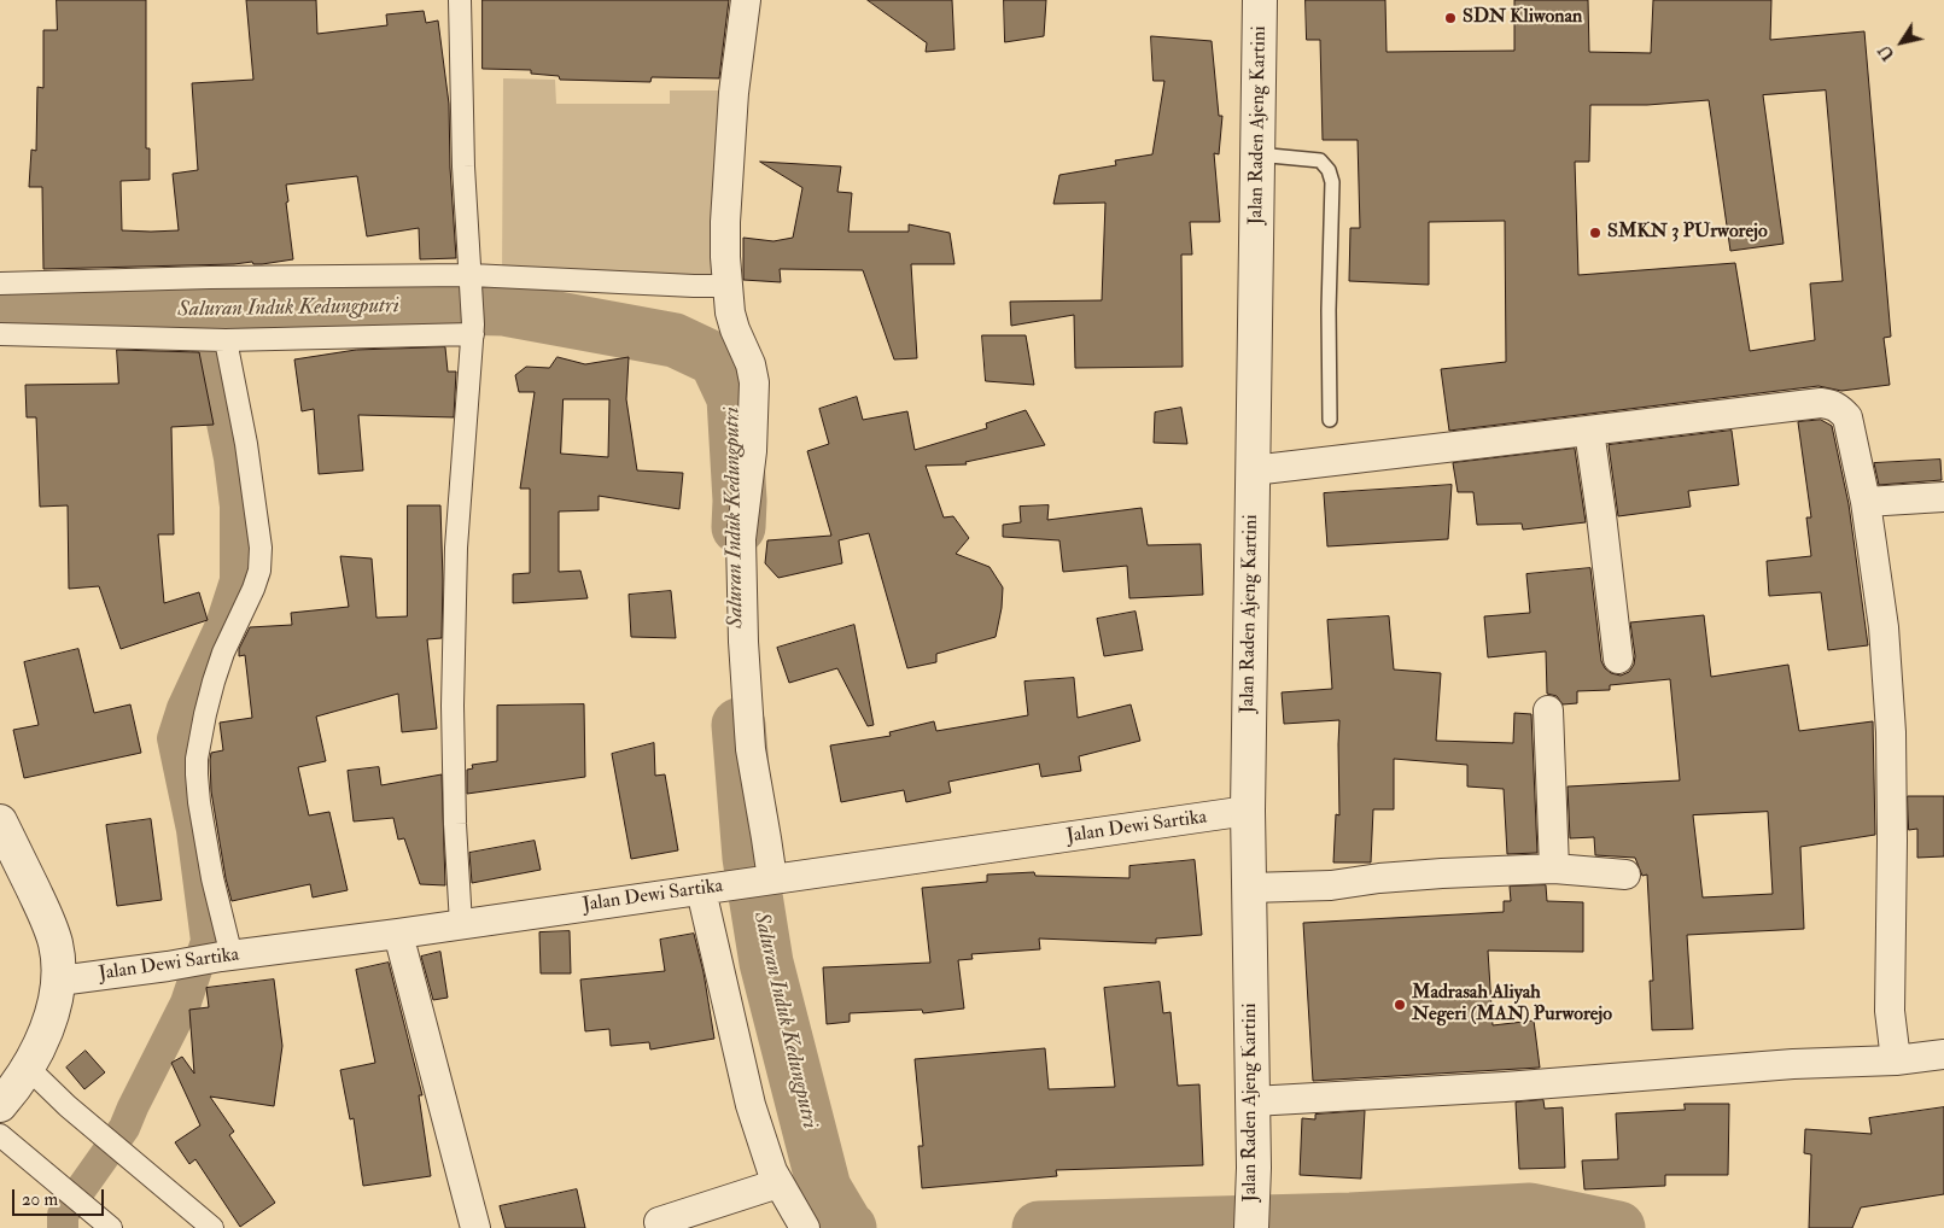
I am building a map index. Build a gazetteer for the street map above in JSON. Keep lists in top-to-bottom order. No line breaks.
{"streets":{"street":["Jalan Raden Ajeng Kartini","Jalan Dewi Sartika"]},"crossings":[["Jalan Raden Ajeng Kartini","Jalan Dewi Sartika"]],"water":["Saluran Induk Kedungputri"],"places":["SDN Kliwonan","SMKN 3 PUrworejo","Madrasah Aliyah Negeri (MAN) Purworejo"],"scale_bar":"20 m","north":"bottom left"}
